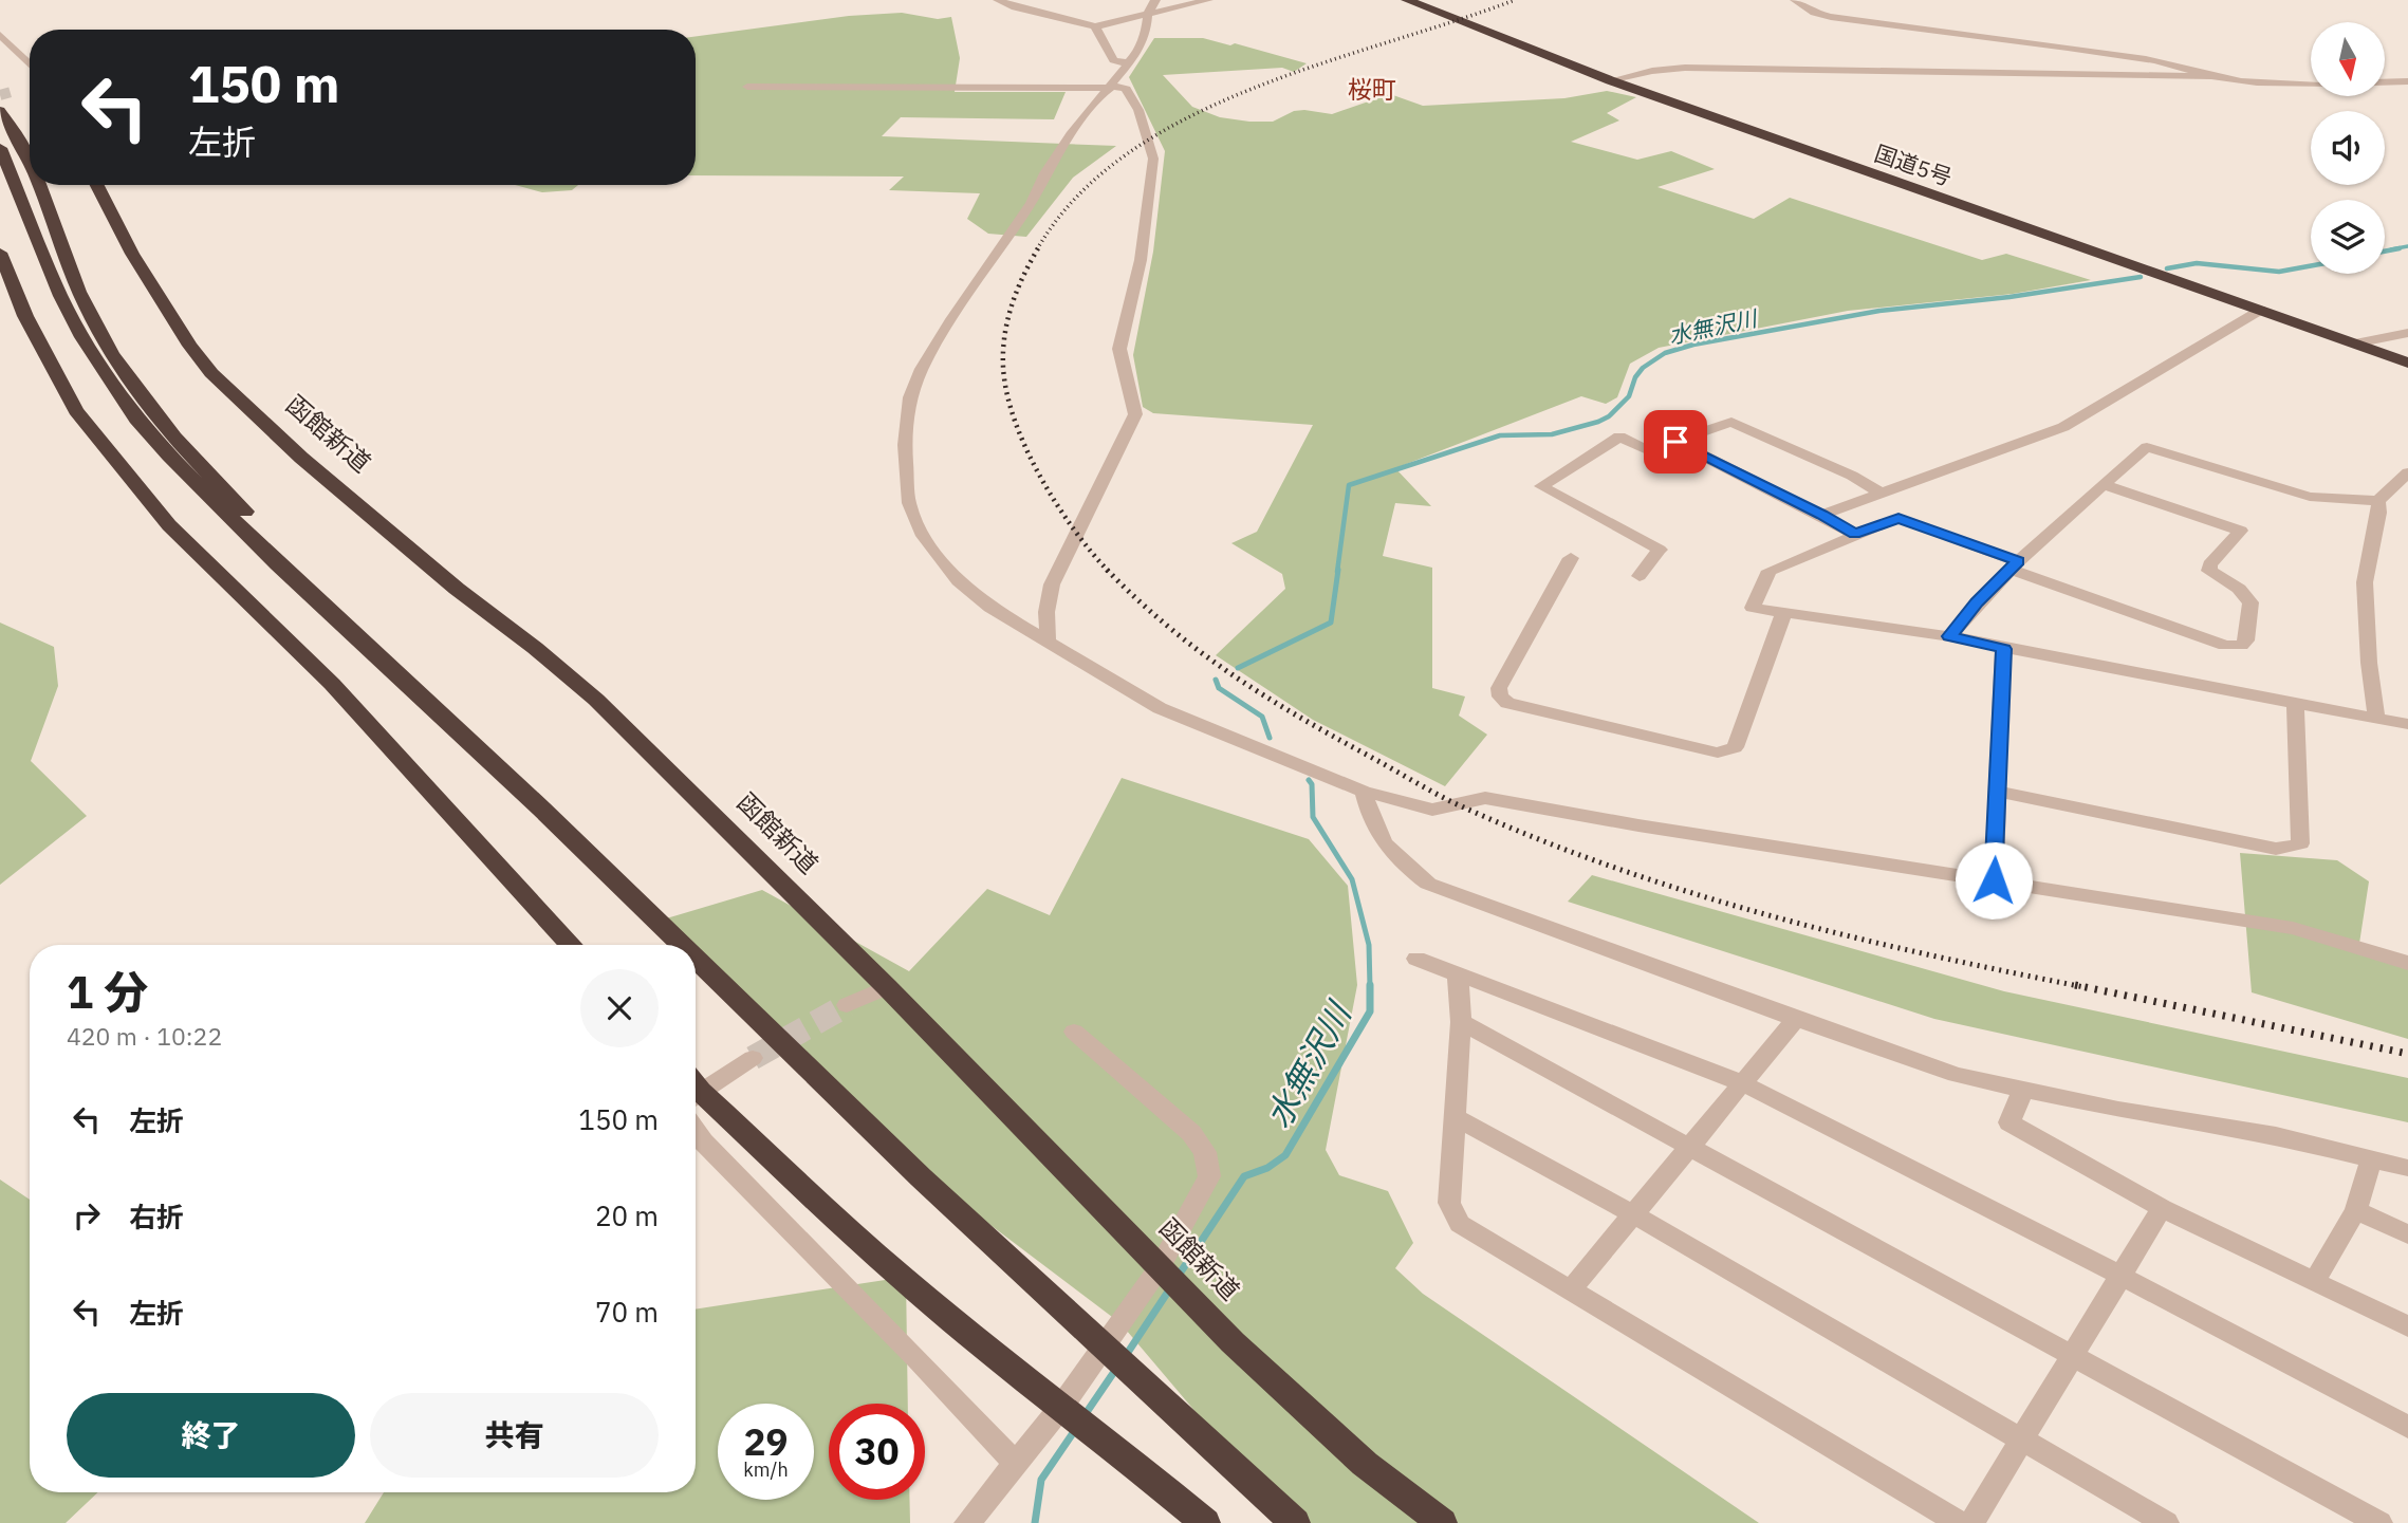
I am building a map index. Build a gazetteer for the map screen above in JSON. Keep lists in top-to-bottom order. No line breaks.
{"streets":{"highway":["国道5号","函館新道"]},"districts":["桜町"],"water":["水無沢川"],"north":"bottom","page":{"turn":["150 m","左折"],"heading":["1 分","420 m · 10:22"],"list":[{"name":"左折","value":"150 m"},{"name":"右折","value":"20 m"},{"name":"左折","value":"70 m"}],"buttons":["終了","共有"],"speed":"29 km/h","limit":"30"}}
